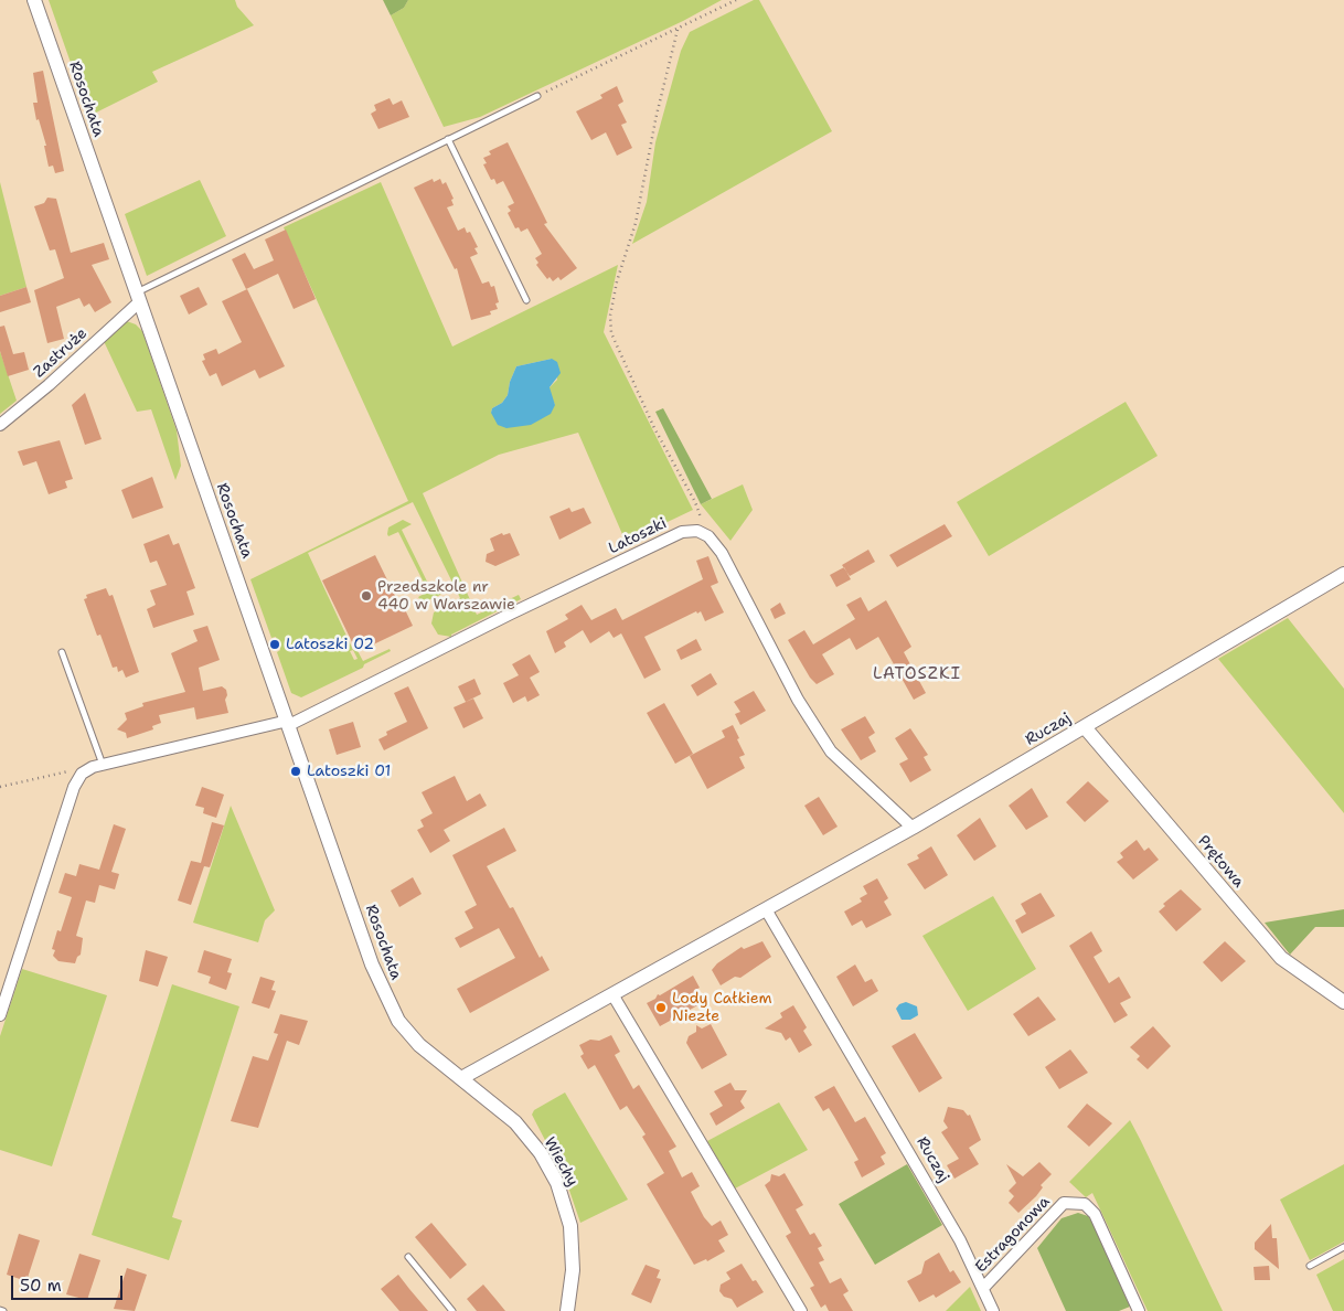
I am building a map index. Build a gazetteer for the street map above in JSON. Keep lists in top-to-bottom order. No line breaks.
{"streets":{"street":["Rosochata","Zastruże","Latoszki","Ruczaj","Prętowa","Wiechy","Estragonowa"]},"crossings":[["Rosochata","Zastruże"],["Rosochata","Latoszki"],["Rosochata","Wiechy"],["Ruczaj","Prętowa"],["Ruczaj","Wiechy"],["Ruczaj","Estragonowa"]],"districts":["LATOSZKI"],"places":["Przedszkole nr 440 w Warszawie","Latoszki 02","Latoszki 01","Lody Całkiem Niezłe"],"scale_bar":"50 m"}
